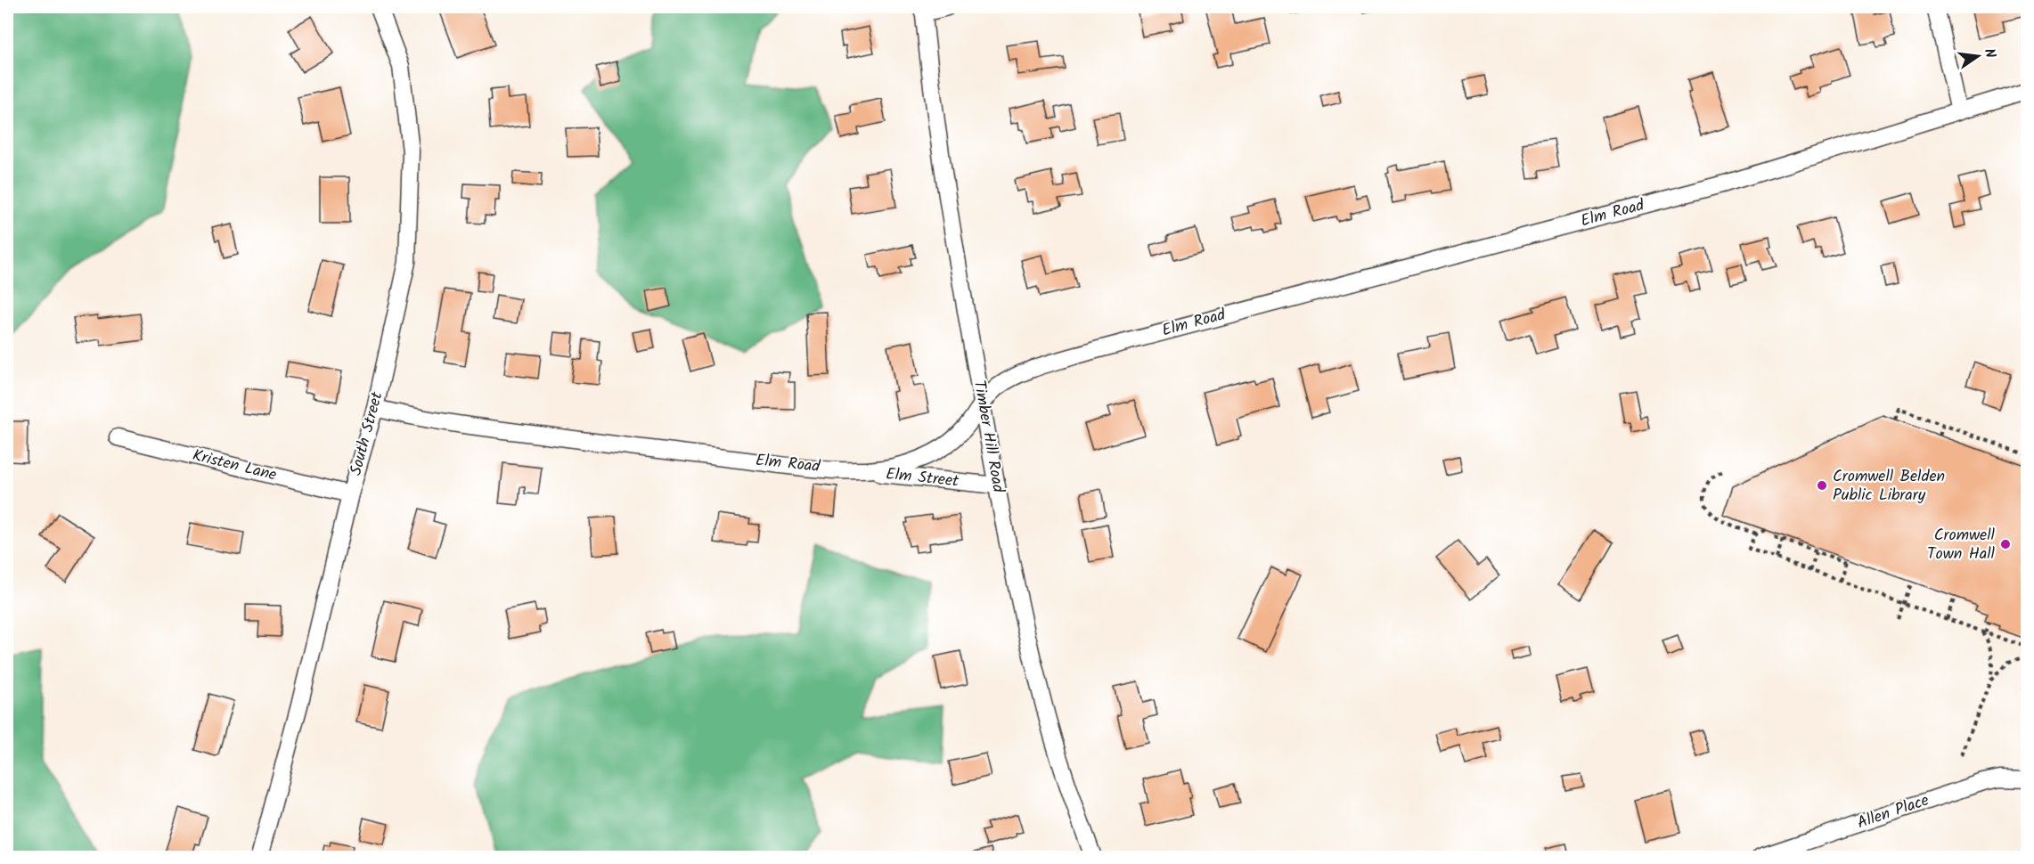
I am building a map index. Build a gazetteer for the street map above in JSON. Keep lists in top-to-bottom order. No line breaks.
{"streets":{"street":["Elm Road","South Street","Timber Hill Road","Kristen Lane","Elm Street","Allen Place"]},"crossings":[["Elm Road","South Street"],["Elm Road","Timber Hill Road"],["Elm Road","Elm Street"],["South Street","Kristen Lane"],["Timber Hill Road","Elm Street"]],"places":["Cromwell Belden Public Library","Cromwell Town Hall"],"north":"right"}
